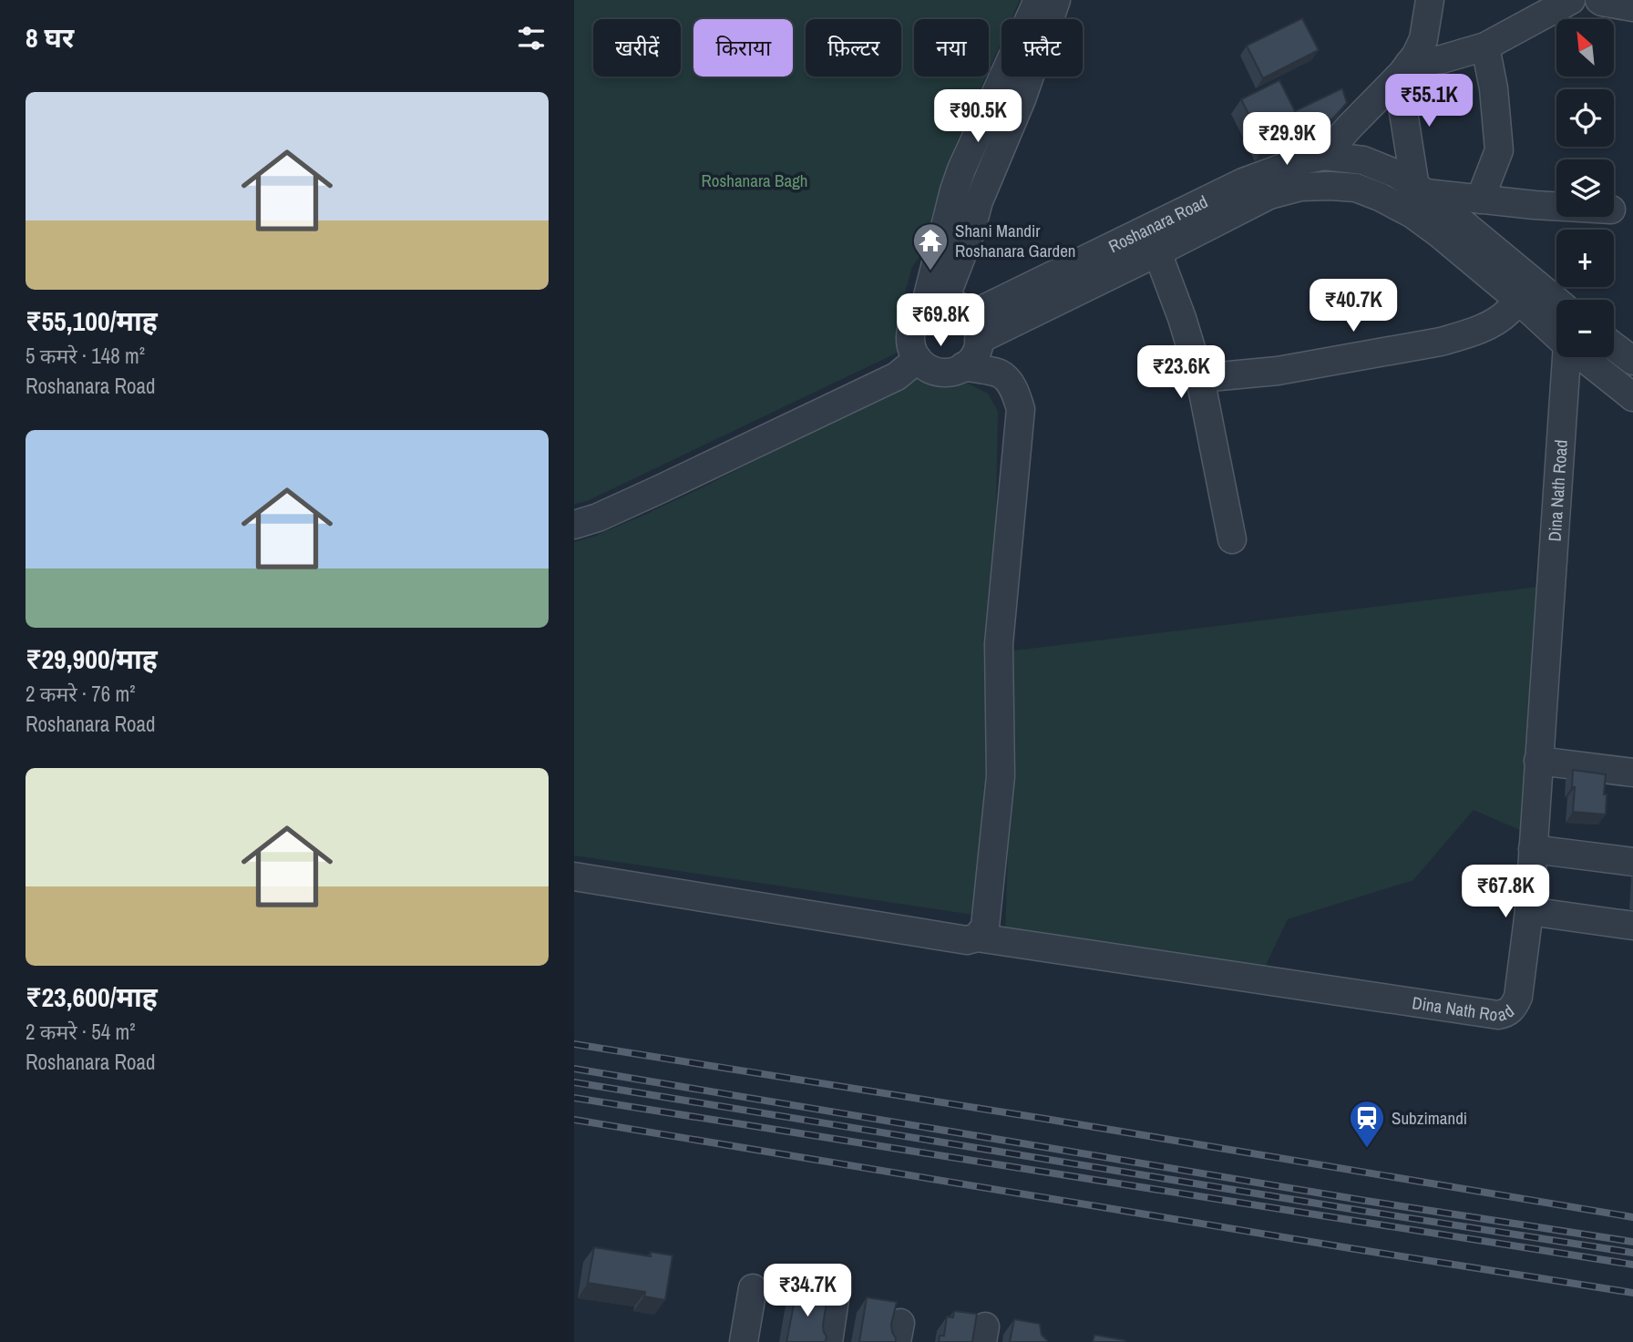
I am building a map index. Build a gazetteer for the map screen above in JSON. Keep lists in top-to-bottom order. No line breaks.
{"streets":{"street":["Roshanara Road","Dina Nath Road"]},"parks":["Roshanara Bagh"],"places":{"temple":["Shani Mandir Roshanara Garden"],"station":["Subzimandi"]},"north":"top left","page":{"heading":"8 घर","map_buttons":["+","−"],"chip":["खरीदें","किराया","फ़िल्टर","नया","फ़्लैट"],"price":["₹55.1K","₹90.5K","₹29.9K","₹40.7K","₹69.8K","₹23.6K","₹67.8K","₹34.7K"],"list":[{"name":"₹55,100/माह","note":"5 कमरे · 148 m² · Roshanara Road"},{"name":"₹29,900/माह","note":"2 कमरे · 76 m² · Roshanara Road"},{"name":"₹23,600/माह","note":"2 कमरे · 54 m² · Roshanara Road"}]}}
